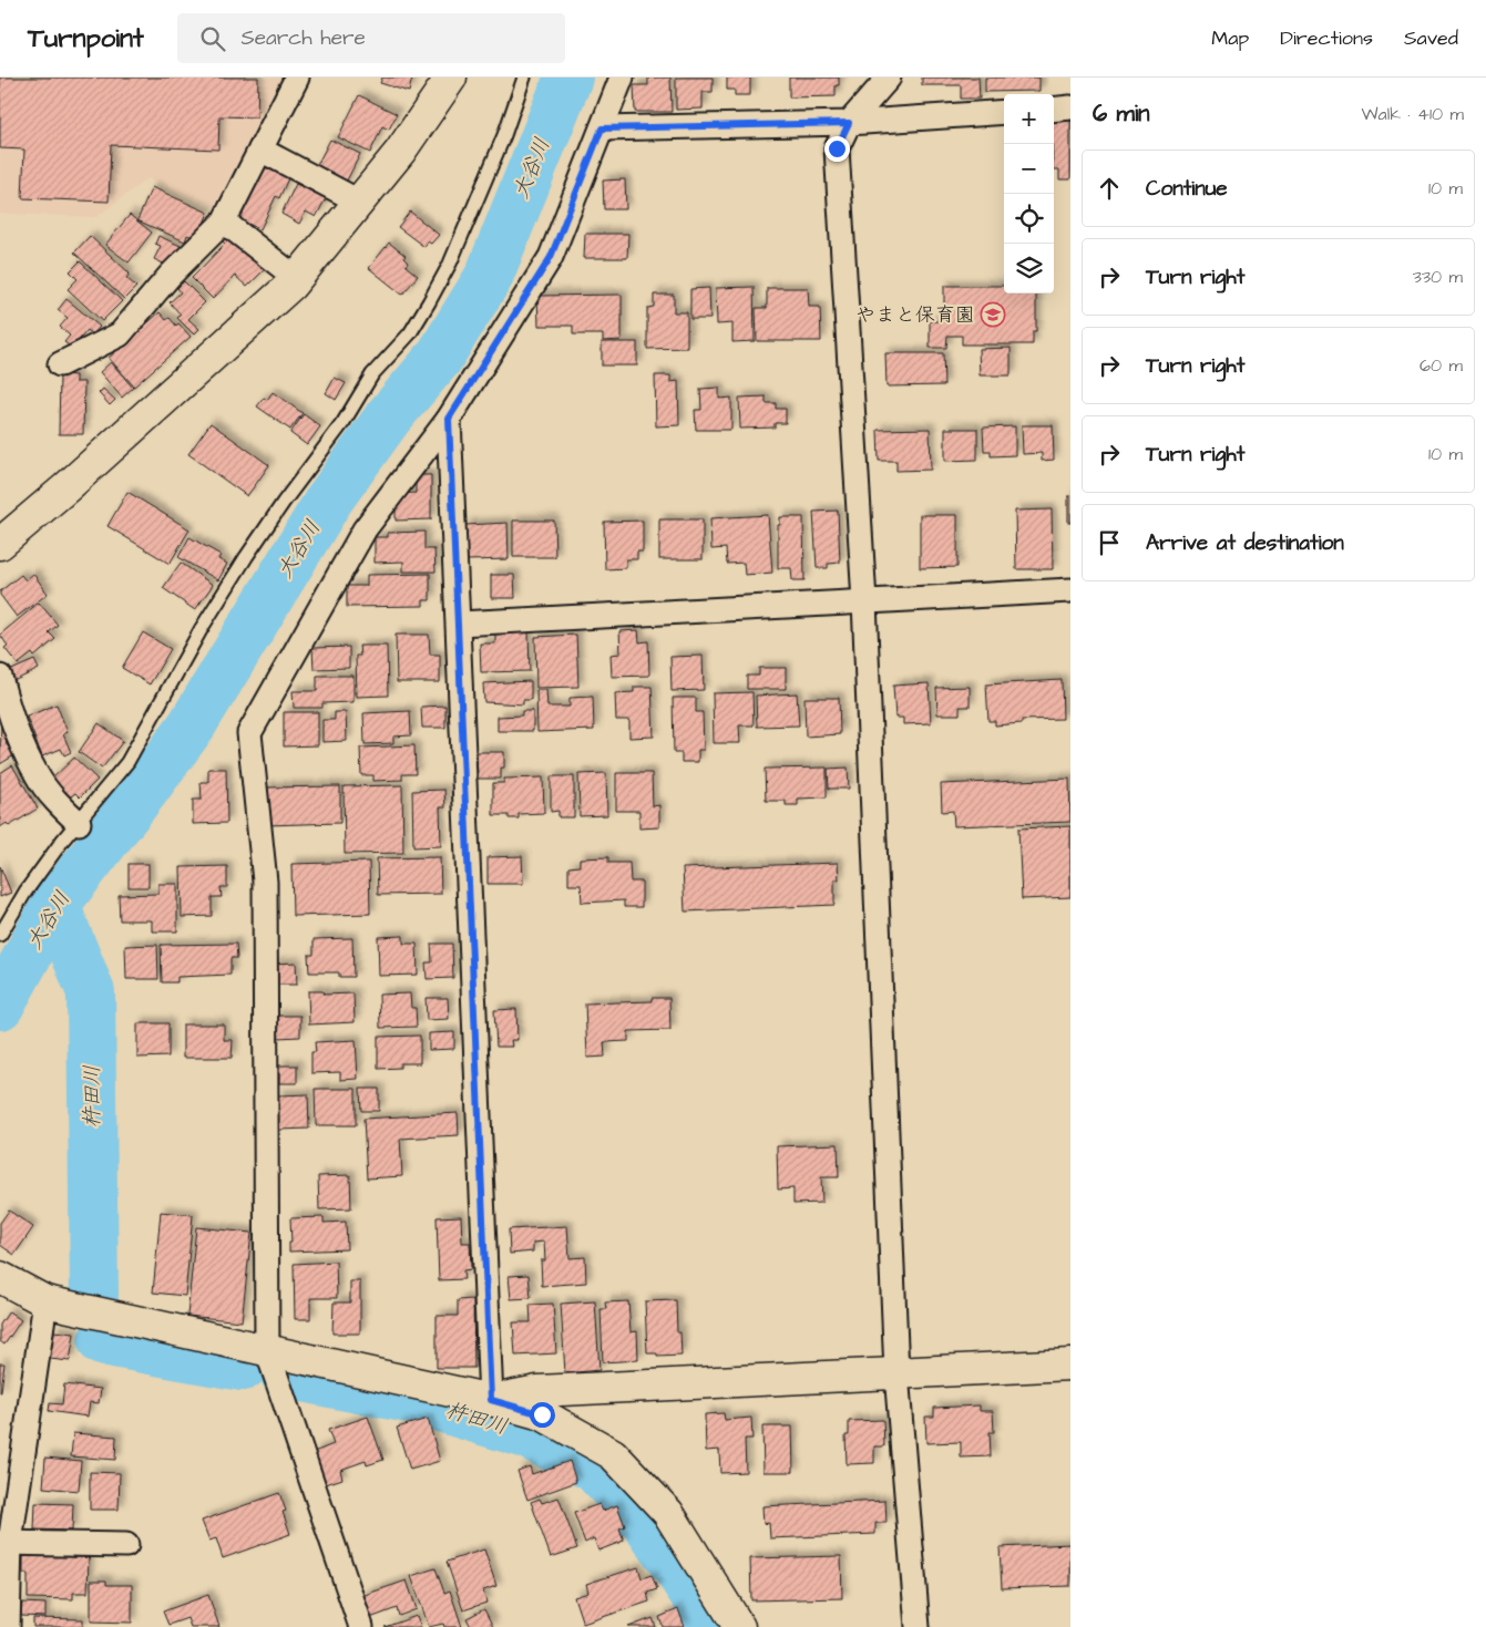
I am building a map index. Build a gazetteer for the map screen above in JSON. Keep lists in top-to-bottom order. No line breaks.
{"water":["大谷川","杵田川"],"places":{"school or university":["やまと保育園"]},"page":{"header":"Turnpoint","search":"Search here","nav":["Map","Directions","Saved"],"heading":["6 min","Walk · 410 m"],"map_buttons":["+","−"],"list":[["Continue","10 m"],["Turn right","330 m"],["Turn right","60 m"],["Turn right","10 m"],"Arrive at destination"]}}
